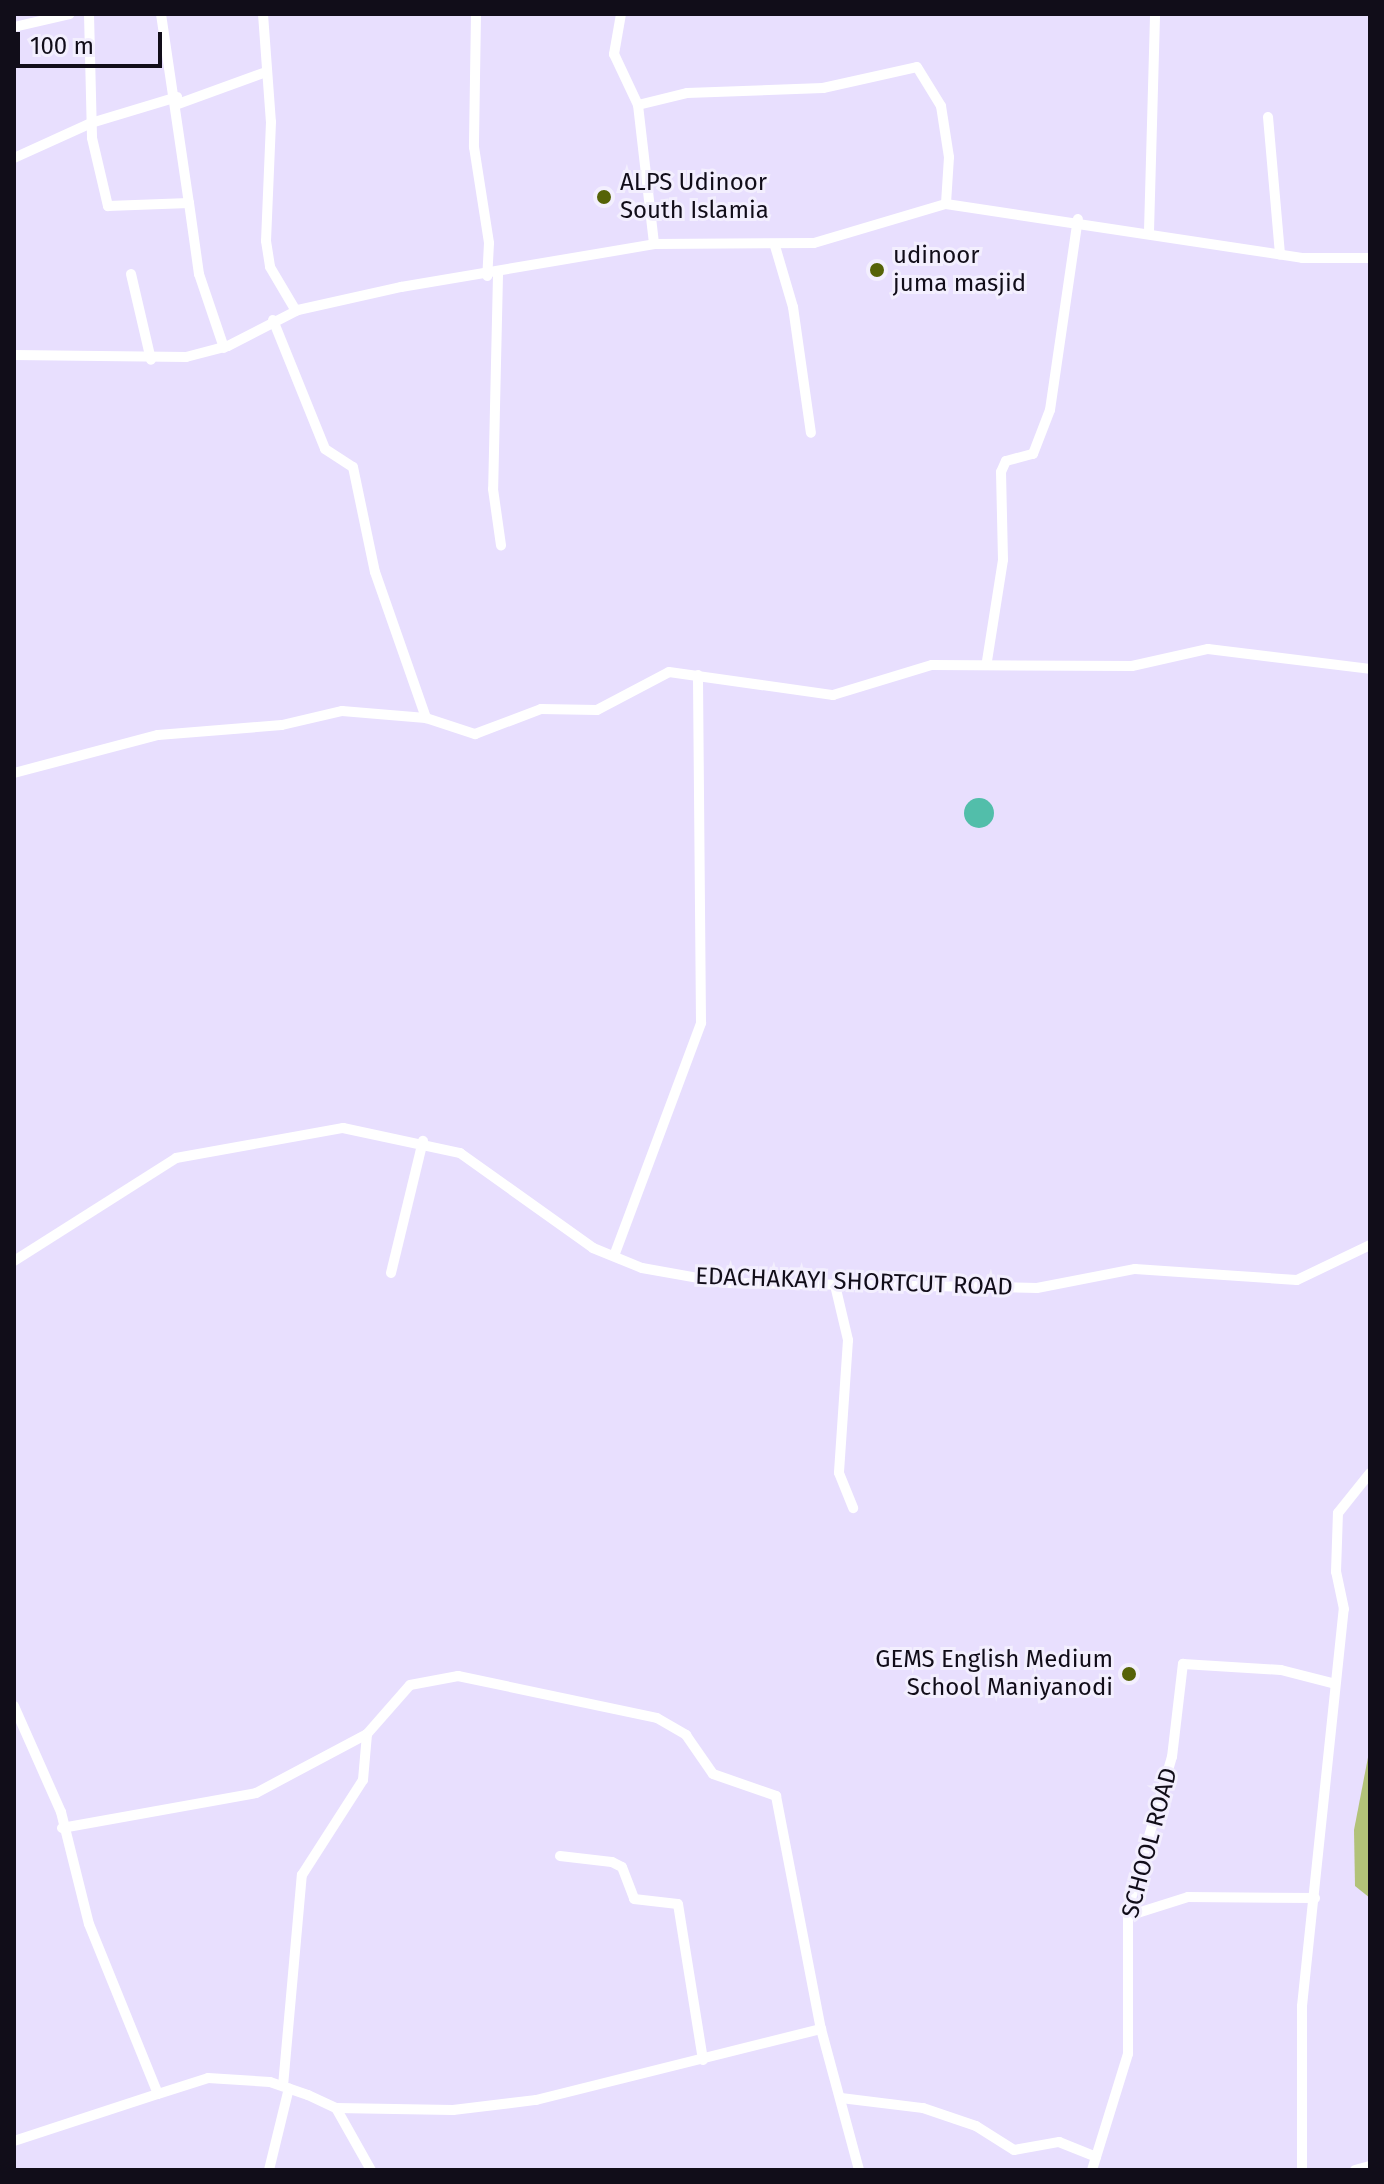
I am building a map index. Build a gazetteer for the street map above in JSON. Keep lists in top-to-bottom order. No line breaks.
{"streets":{"street":["EDACHAKAYI SHORTCUT ROAD","SCHOOL ROAD"]},"places":["ALPS Udinoor South Islamia","udinoor juma masjid","GEMS English Medium School Maniyanodi"],"scale_bar":"100 m"}
